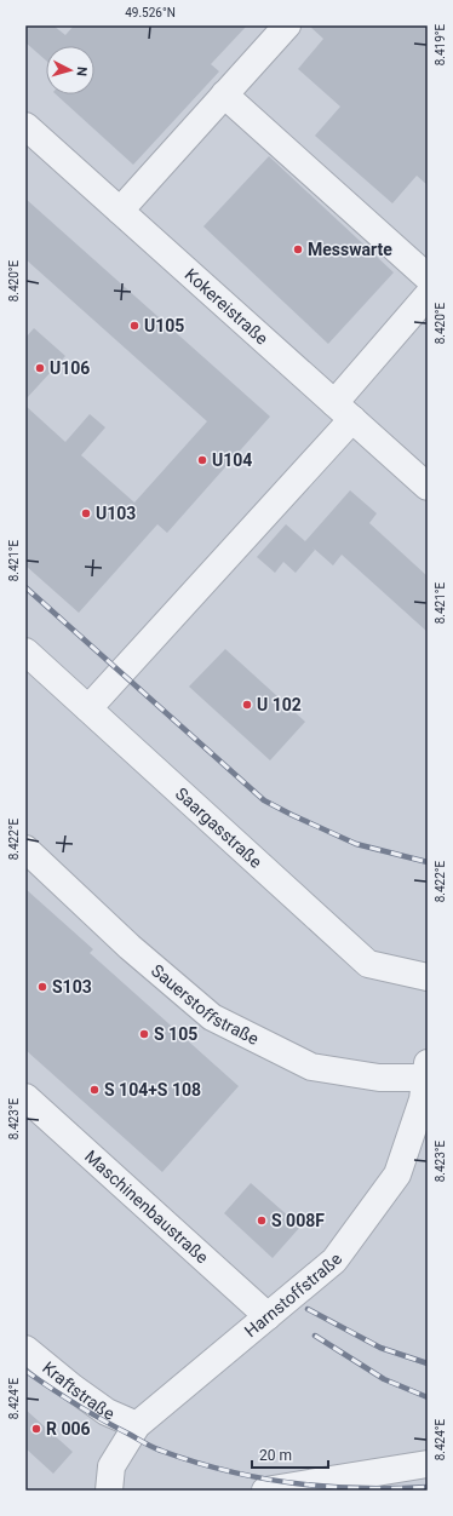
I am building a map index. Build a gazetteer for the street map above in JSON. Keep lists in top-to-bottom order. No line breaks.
{"streets":{"street":["Kokereistraße","Saargasstraße","Sauerstoffstraße","Maschinenbaustraße","Harnstoffstraße","Kraftstraße"]},"crossings":[["Sauerstoffstraße","Harnstoffstraße"],["Maschinenbaustraße","Harnstoffstraße"],["Harnstoffstraße","Kraftstraße"]],"places":["Messwarte","U105","U106","U104","U103","U 102","S103","S 105","S 104+S 108","S 008F","R 006"],"scale_bar":"20 m","north":"right","coordinates":["49.526°N","8.419°E","8.420°E","8.421°E","8.422°E","8.423°E","8.424°E"]}
